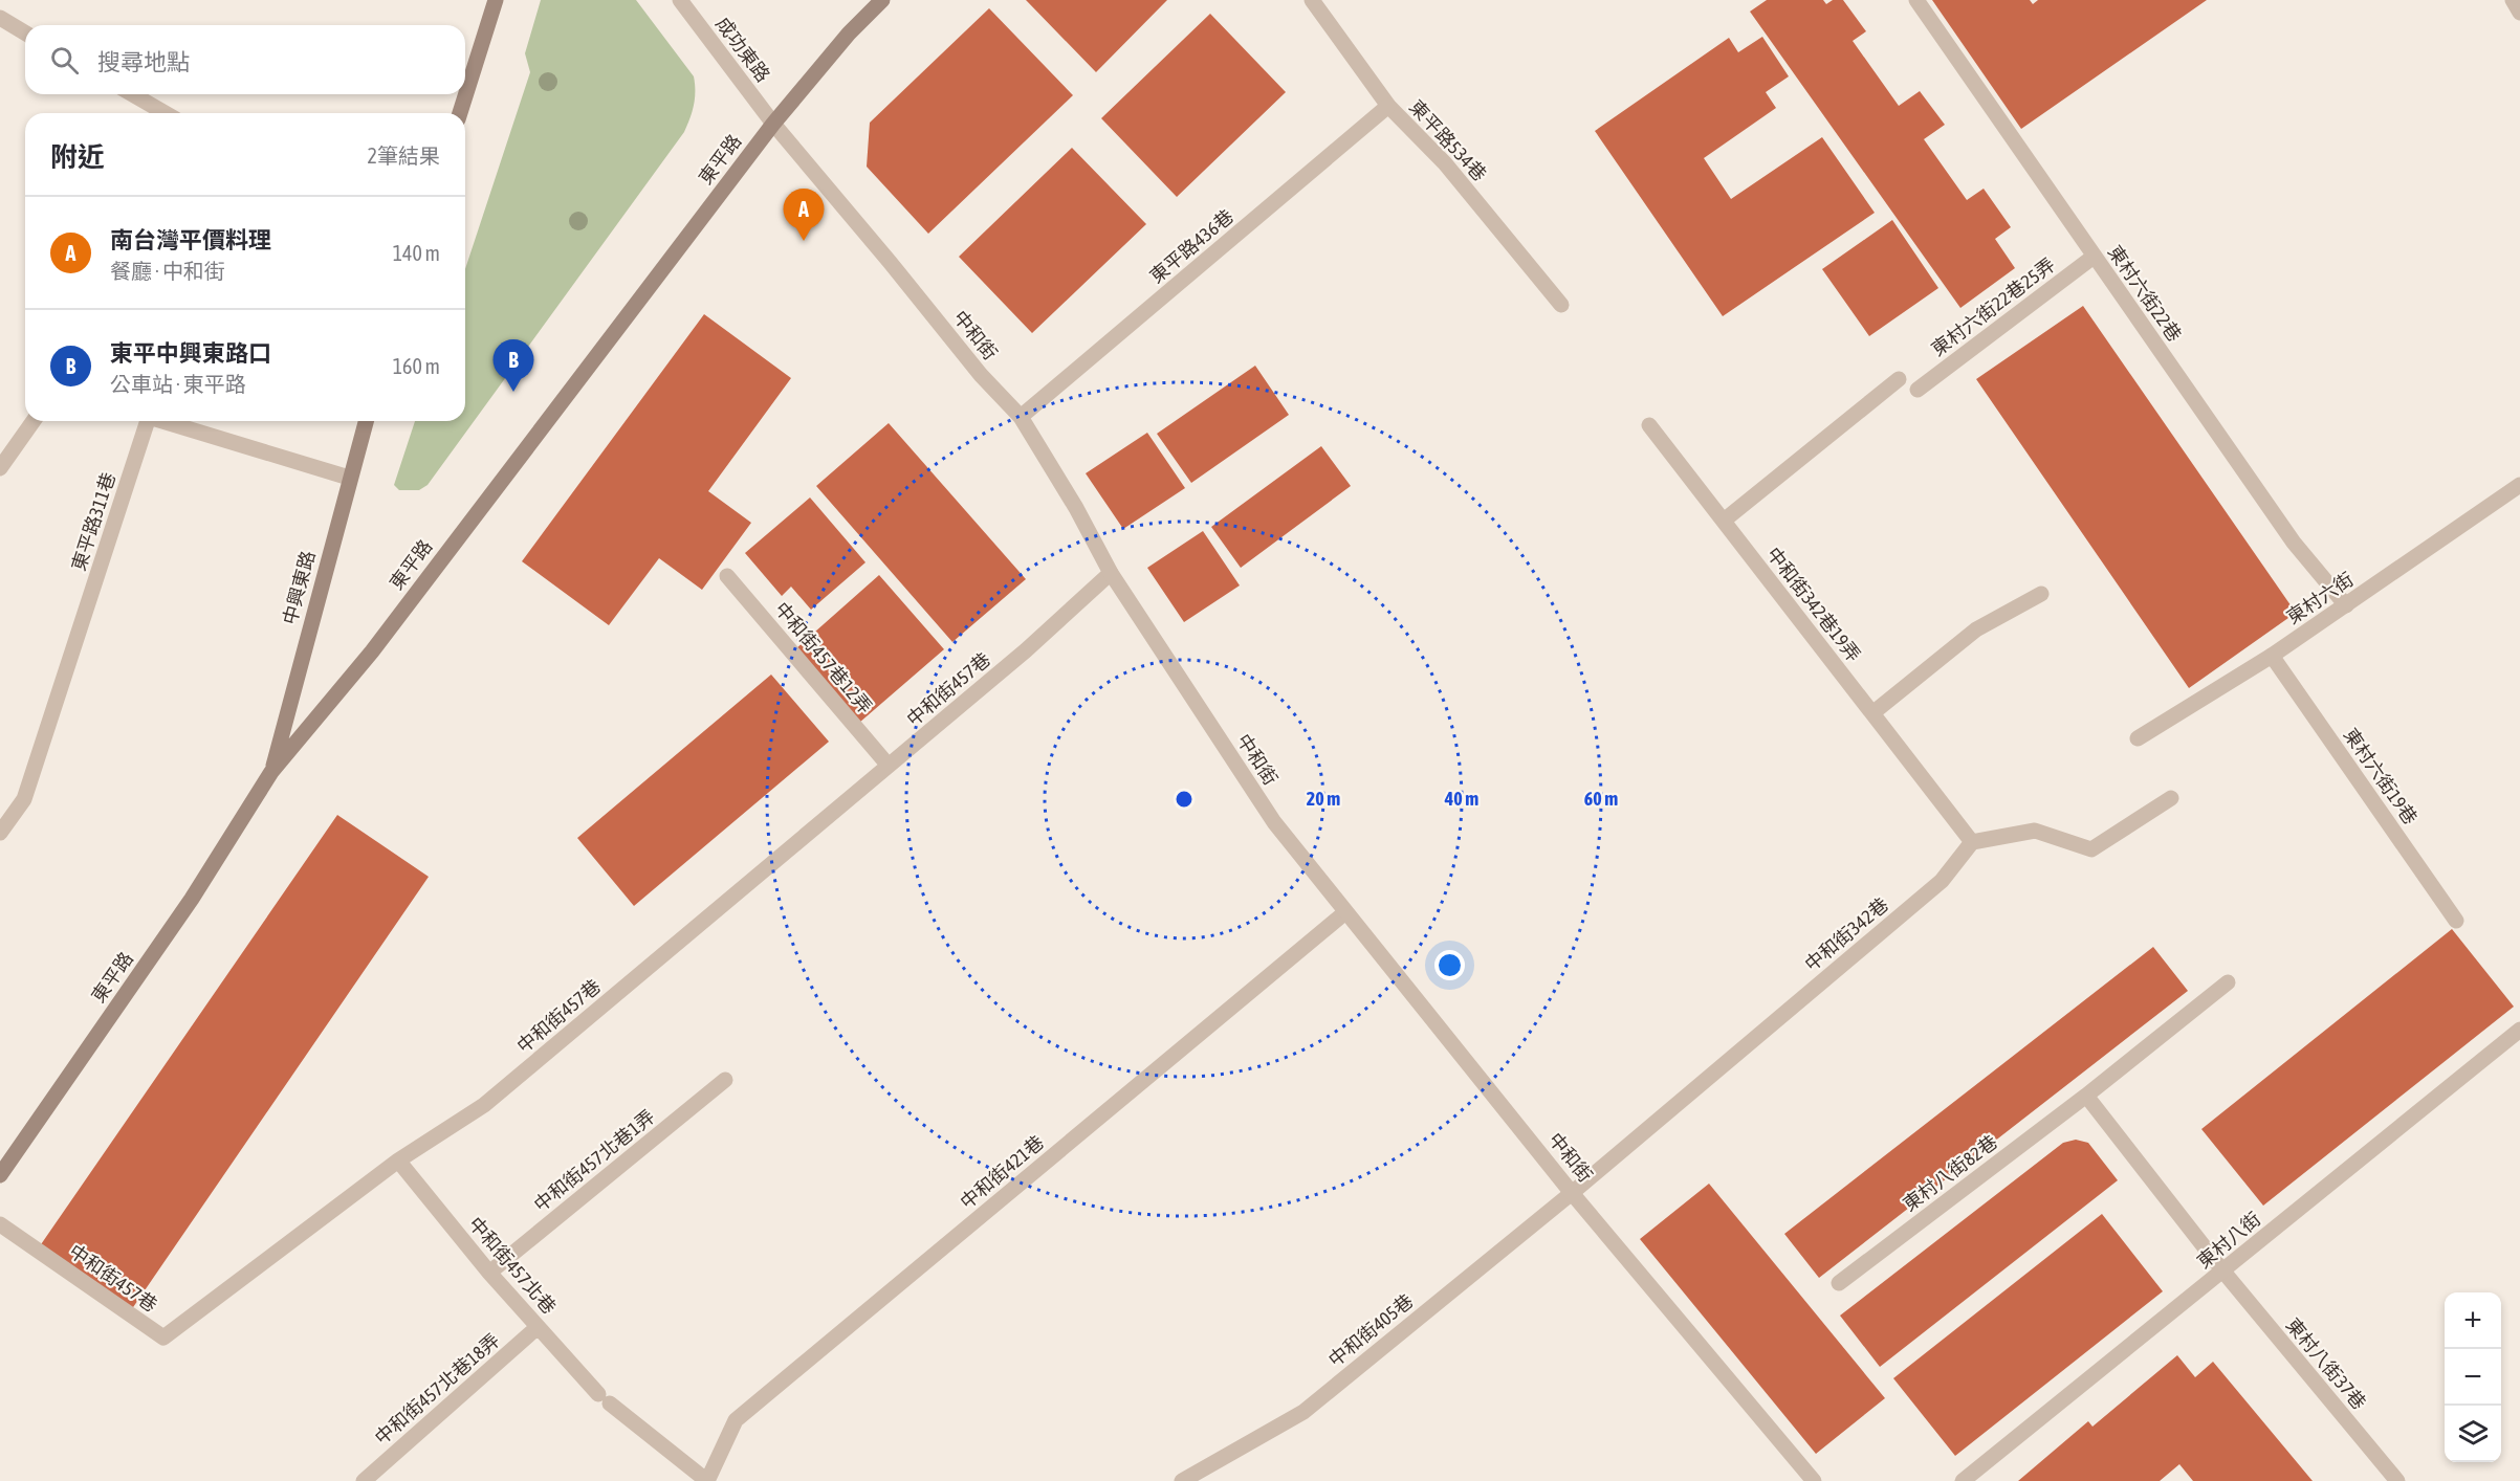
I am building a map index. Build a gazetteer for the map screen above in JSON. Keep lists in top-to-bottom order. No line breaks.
{"streets":{"main road":["東平路","中興東路"],"street":["成功東路","東平路534巷","東平路436巷","東村六街22巷","東村六街22巷25弄","中和街","東平路311巷","東村六街","中和街342巷19弄","中和街457巷12弄","中和街457巷","東村六街19巷","中和街342巷","中和街457北巷1弄","中和街421巷","東村八街82巷","東村八街","中和街457北巷","中和街405巷","東村八街37巷","中和街457北巷18弄"]},"crossings":[["成功東路","東平路"],["成功東路","中和街"],["東平路534巷","東平路436巷"],["東平路","中和街"],["東平路","中興東路"],["東平路436巷","中和街"],["東村六街22巷","東村六街22巷25弄"],["東村六街22巷","東村六街"],["中和街","中和街457巷"],["中和街","中和街342巷"],["中和街","中和街421巷"],["中和街","中和街405巷"],["東平路311巷","中興東路"],["東村六街","東村六街19巷"],["中和街342巷19弄","中和街342巷"],["中和街457巷12弄","中和街457巷"],["中和街457巷","中和街457北巷"],["中和街342巷","中和街405巷"],["中和街457北巷1弄","中和街457北巷"],["中和街421巷","中和街457北巷"],["東村八街","東村八街37巷"],["中和街457北巷","中和街457北巷18弄"]],"page":{"search":"搜尋地點","heading":["附近","2筆結果"],"pins":["A","B"],"list":[{"mark":"A","name":"南台灣平價料理","note":"餐廳 · 中和街","value":"140 m"},{"mark":"B","name":"東平中興東路口","note":"公車站 · 東平路","value":"160 m"}],"map_buttons":["+","−"]},"rings":["20 m","40 m","60 m"]}
